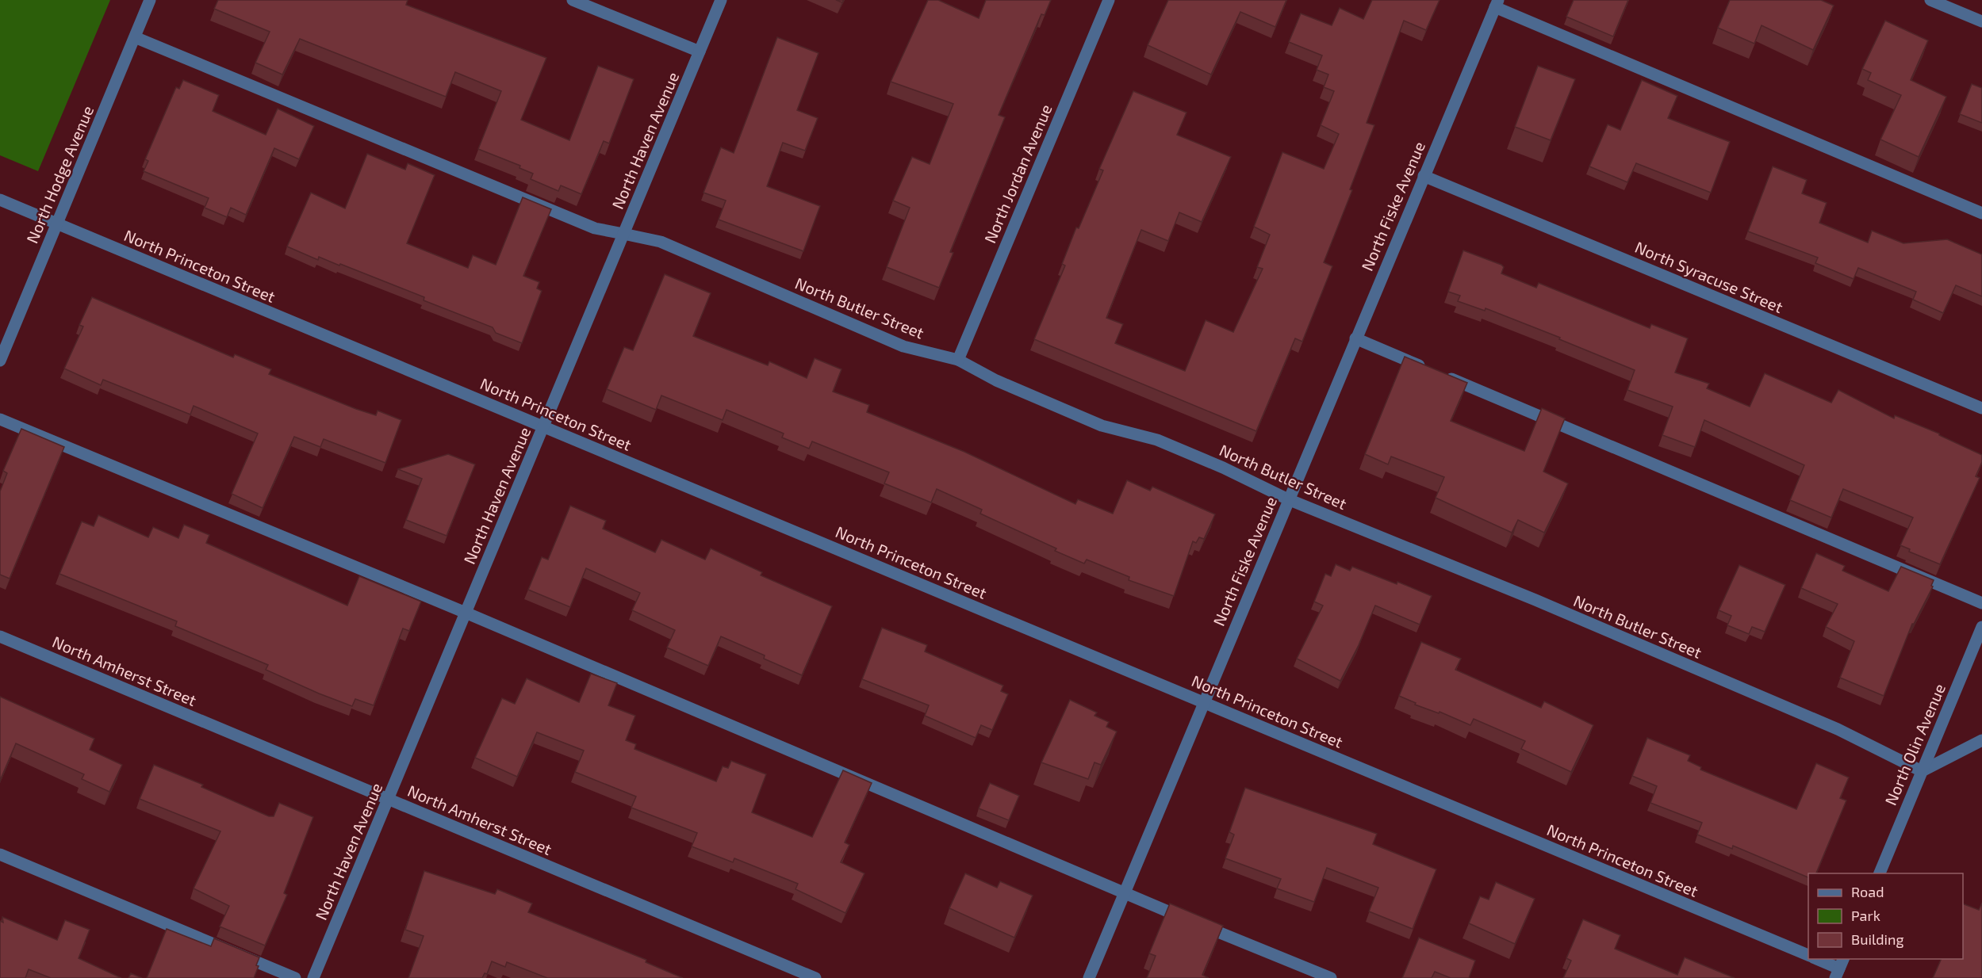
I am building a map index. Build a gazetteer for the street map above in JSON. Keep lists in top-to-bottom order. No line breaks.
{"streets":{"street":["North Haven Avenue","North Jordan Avenue","North Hodge Avenue","North Fiske Avenue","North Princeton Street","North Syracuse Street","North Butler Street","North Amherst Street","North Olin Avenue"]},"crossings":[["North Haven Avenue","North Princeton Street"],["North Haven Avenue","North Butler Street"],["North Haven Avenue","North Amherst Street"],["North Jordan Avenue","North Butler Street"],["North Hodge Avenue","North Princeton Street"],["North Hodge Avenue","North Butler Street"],["North Fiske Avenue","North Princeton Street"],["North Fiske Avenue","North Syracuse Street"],["North Fiske Avenue","North Butler Street"],["North Butler Street","North Olin Avenue"]],"legend":["Road","Park","Building"]}
